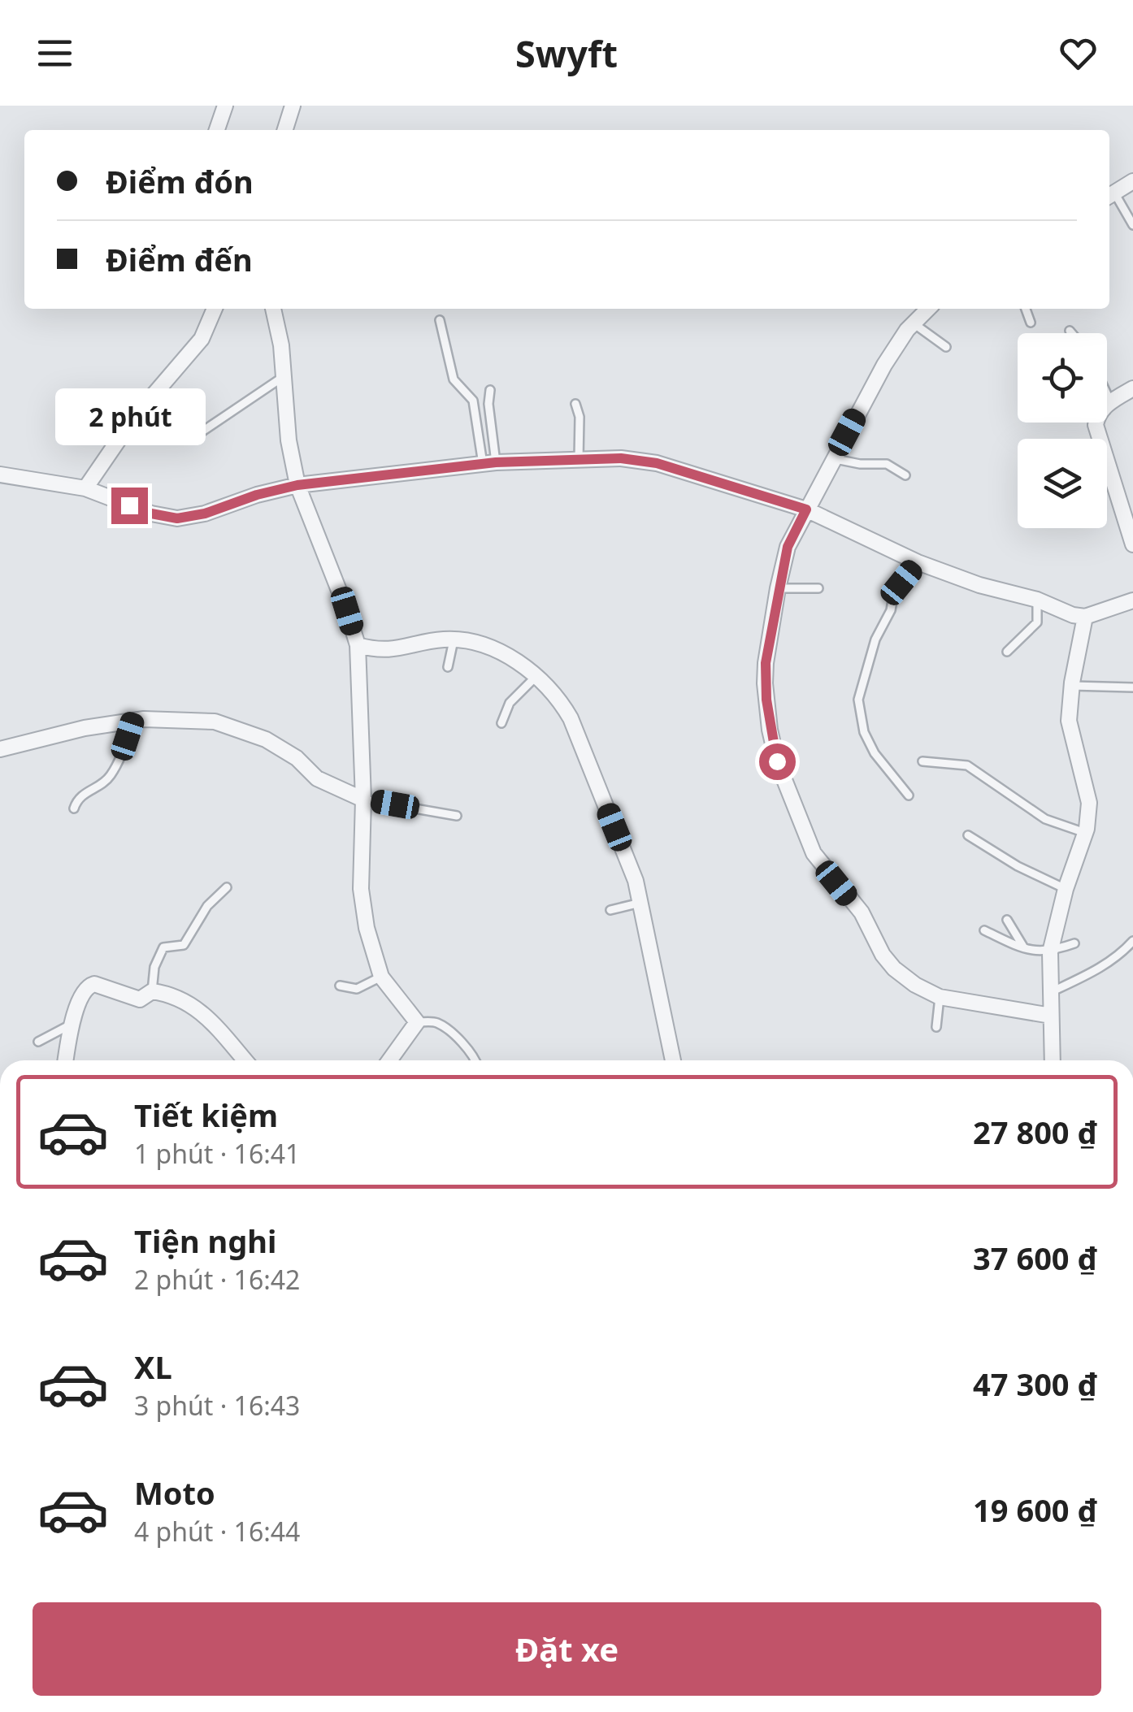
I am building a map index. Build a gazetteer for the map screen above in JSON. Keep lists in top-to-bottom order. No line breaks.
{"page":{"header":"Swyft","banner":["Điểm đón","Điểm đến"],"bubble":"2 phút","list":[{"name":"Tiết kiệm","note":"1 phút · 16:41","value":"27 800 ₫"},{"name":"Tiện nghi","note":"2 phút · 16:42","value":"37 600 ₫"},{"name":"XL","note":"3 phút · 16:43","value":"47 300 ₫"},{"name":"Moto","note":"4 phút · 16:44","value":"19 600 ₫"}],"buttons":"Đặt xe"}}
